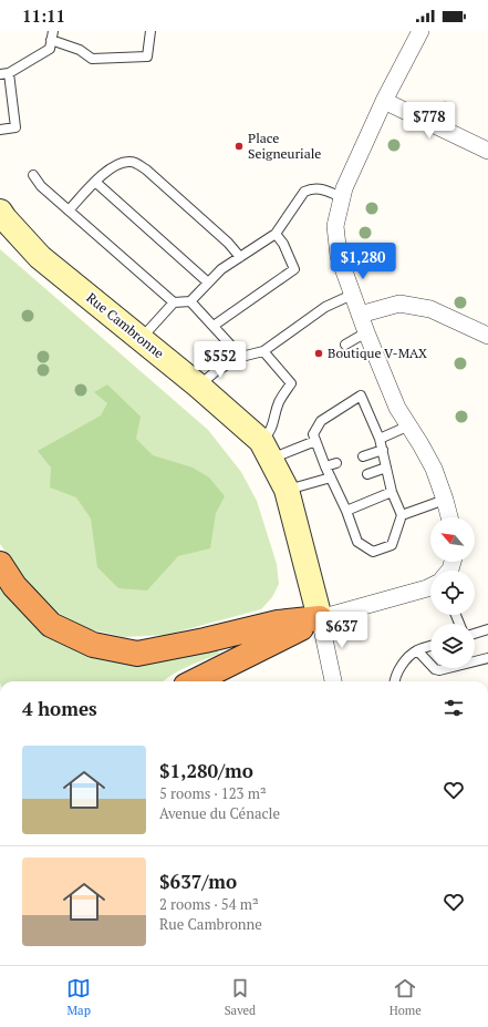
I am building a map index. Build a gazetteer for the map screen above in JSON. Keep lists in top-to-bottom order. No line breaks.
{"streets":{"street":["Rue Cambronne"]},"places":["Place Seigneuriale","Boutique V-MAX"],"north":"top left","page":{"status":"11:11","price":["$778","$1,280","$552","$637"],"heading":"4 homes","list":[{"name":"$1,280/mo","note":"5 rooms · 123 m² · Avenue du Cénacle"},{"name":"$637/mo","note":"2 rooms · 54 m² · Rue Cambronne"}],"tabs":["Map","Saved","Home"]}}
